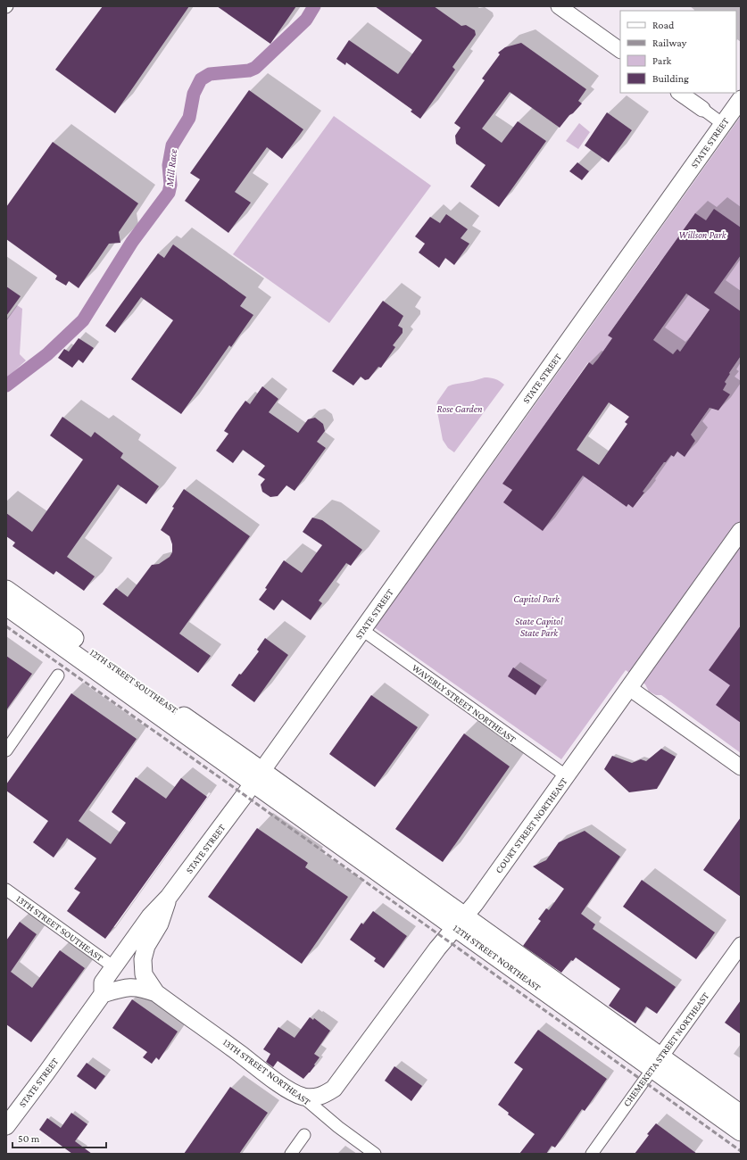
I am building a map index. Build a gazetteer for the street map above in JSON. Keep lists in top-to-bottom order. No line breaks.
{"streets":{"main road":["STATE STREET","12TH STREET SOUTHEAST","COURT STREET NORTHEAST","12TH STREET NORTHEAST","13TH STREET NORTHEAST"],"street":["WAVERLY STREET NORTHEAST","13TH STREET SOUTHEAST","CHEMEKETA STREET NORTHEAST"]},"crossings":[["STATE STREET","12TH STREET SOUTHEAST"],["STATE STREET","WAVERLY STREET NORTHEAST"],["STATE STREET","13TH STREET SOUTHEAST"],["STATE STREET","12TH STREET NORTHEAST"],["12TH STREET SOUTHEAST","12TH STREET NORTHEAST"],["WAVERLY STREET NORTHEAST","COURT STREET NORTHEAST"],["COURT STREET NORTHEAST","12TH STREET NORTHEAST"],["COURT STREET NORTHEAST","13TH STREET NORTHEAST"],["12TH STREET NORTHEAST","CHEMEKETA STREET NORTHEAST"]],"water":["Mill Race"],"parks":["Willson Park","Rose Garden","Capitol Park","State Capitol State Park"],"legend":["Road","Railway","Park","Building"],"scale_bar":"50 m"}
